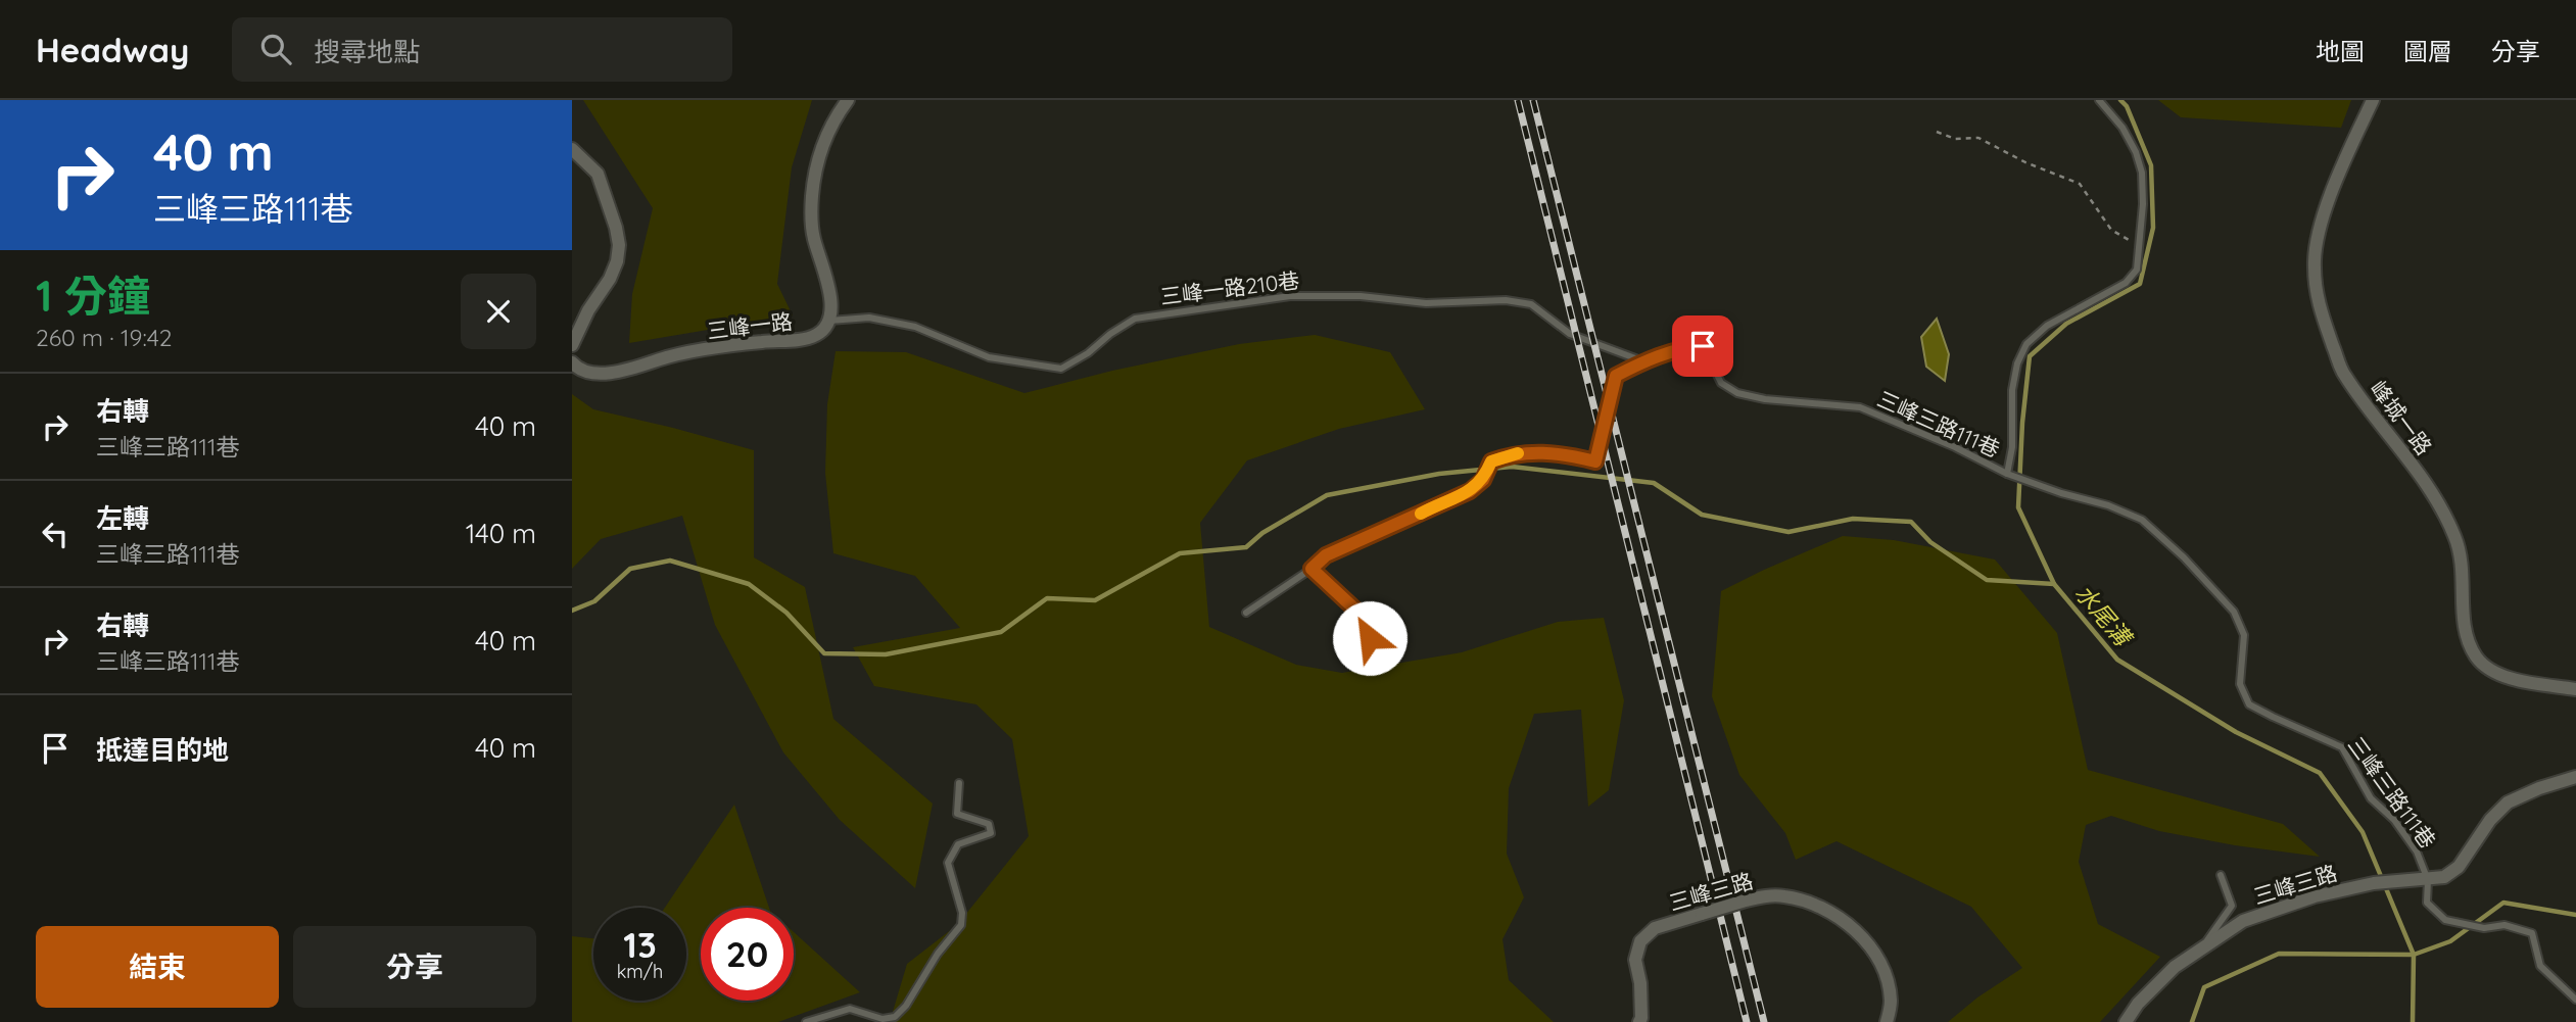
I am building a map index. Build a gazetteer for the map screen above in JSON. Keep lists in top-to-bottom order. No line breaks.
{"streets":{"street":["三峰一路","峰城一路","三峰三路"],"lane":["三峰一路210巷","三峰三路111巷"]},"crossings":[["三峰一路210巷","三峰一路"],["三峰一路210巷","三峰三路111巷"],["三峰三路111巷","三峰三路"]],"water":["水尾溝"],"page":{"header":"Headway","search":"搜尋地點","nav":["地圖","圖層","分享"],"turn":["40 m","三峰三路111巷"],"heading":["1 分鐘","260 m · 19:42"],"list":[{"name":"右轉","note":"三峰三路111巷","value":"40 m"},{"name":"左轉","note":"三峰三路111巷","value":"140 m"},{"name":"右轉","note":"三峰三路111巷","value":"40 m"},{"name":"抵達目的地","value":"40 m"}],"speed":"13 km/h","limit":"20","buttons":["結束","分享"]}}
